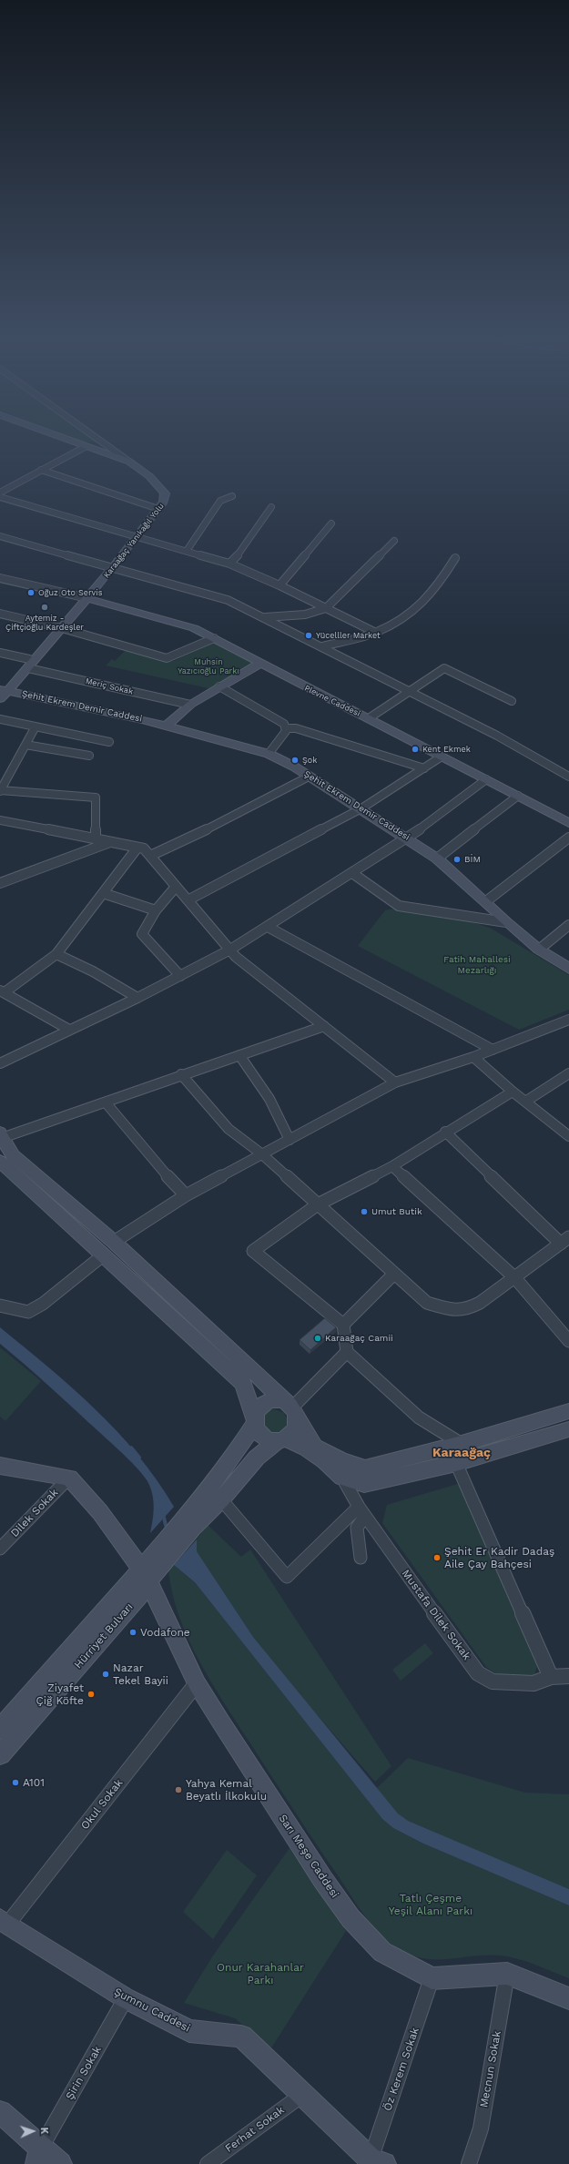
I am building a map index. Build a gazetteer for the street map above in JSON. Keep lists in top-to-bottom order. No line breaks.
{"streets":{"street":["Karaağaç Yanıkağıl Yolu","Meriç Sokak","Plevne Caddesi","Şehit Ekrem Demir Caddesi","Dilek Sokak","Mustafa Dilek Sokak","Hürriyet Bulvarı","Okul Sokak","Sarı Meşe Caddesi","Şumnu Caddesi","Öz Kerem Sokak","Mecnun Sokak","Şirin Sokak","Ferhat Sokak"]},"crossings":[["Karaağaç Yanıkağıl Yolu","Meriç Sokak"],["Karaağaç Yanıkağıl Yolu","Plevne Caddesi"],["Karaağaç Yanıkağıl Yolu","Şehit Ekrem Demir Caddesi"],["Dilek Sokak","Sarı Meşe Caddesi"],["Hürriyet Bulvarı","Sarı Meşe Caddesi"],["Okul Sokak","Sarı Meşe Caddesi"],["Okul Sokak","Şumnu Caddesi"],["Sarı Meşe Caddesi","Öz Kerem Sokak"],["Şumnu Caddesi","Öz Kerem Sokak"],["Şumnu Caddesi","Şirin Sokak"],["Şumnu Caddesi","Ferhat Sokak"]],"districts":["Karaağaç"],"parks":["Muhsin Yazıcıoğlu Parkı","Fatih Mahallesi Mezarlığı","Tatlı Çeşme Yeşil Alanı Parkı","Onur Karahanlar Parkı"],"places":["Oğuz Oto Servis","Aytemiz - Çiftçioğlu Kardeşler","Yücelller Market","Kent Ekmek","Şok","BİM","Umut Butik","Karaağaç Camii","Şehit Er Kadir Dadaş Aile Çay Bahçesi","Vodafone","Nazar Tekel Bayii","Ziyafet Çiğ Köfte","A101","Yahya Kemal Beyatlı İlkokulu"],"north":"right"}
